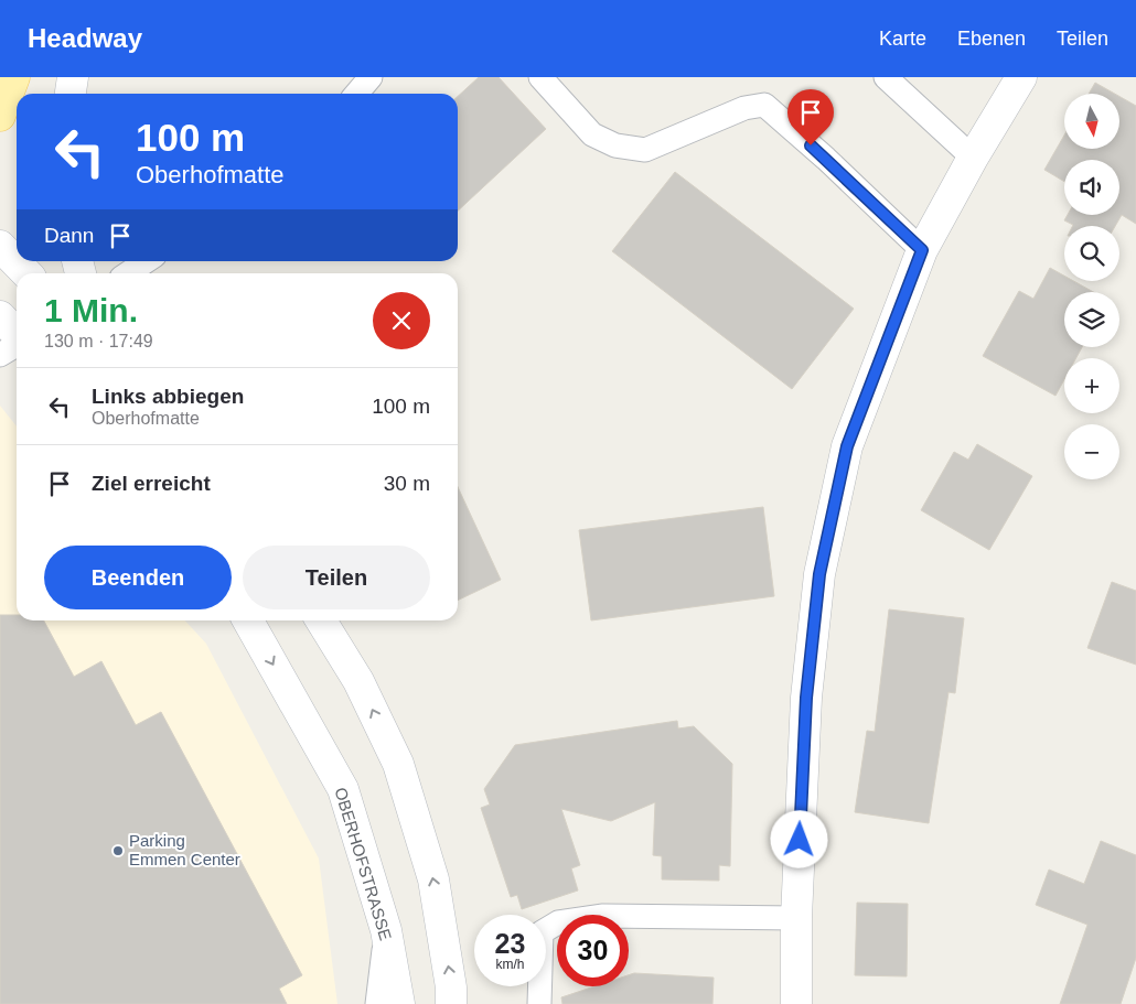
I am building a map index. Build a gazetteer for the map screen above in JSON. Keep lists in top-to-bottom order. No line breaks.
{"streets":{"street":["OBERHOFSTRASSE"]},"places":["Parking Emmen Center"],"north":"bottom","page":{"header":"Headway","nav":["Karte","Ebenen","Teilen"],"map_buttons":["+","−"],"turn":["100 m","Oberhofmatte"],"then":"Dann","heading":["1 Min.","130 m · 17:49"],"list":[{"name":"Links abbiegen","note":"Oberhofmatte","value":"100 m"},{"name":"Ziel erreicht","value":"30 m"}],"buttons":["Beenden","Teilen"],"speed":"23 km/h","limit":"30"}}
